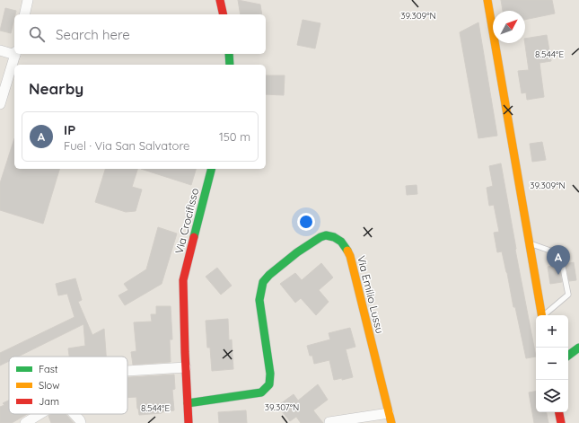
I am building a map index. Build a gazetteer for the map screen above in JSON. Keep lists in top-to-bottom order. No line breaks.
{"streets":{"street":["Via Crocifisso","Via Emilio Lussu"]},"crossings":[["Via Crocifisso","Via Emilio Lussu"]],"legend":["Fast","Slow","Jam"],"north":"top right","page":{"search":"Search here","heading":"Nearby","list":[{"mark":"A","name":"IP","note":"Fuel · Via San Salvatore","value":"150 m"}],"pins":"A","map_buttons":["+","−"]},"coordinates":["39.309°N","8.544°E","39.307°N"]}
